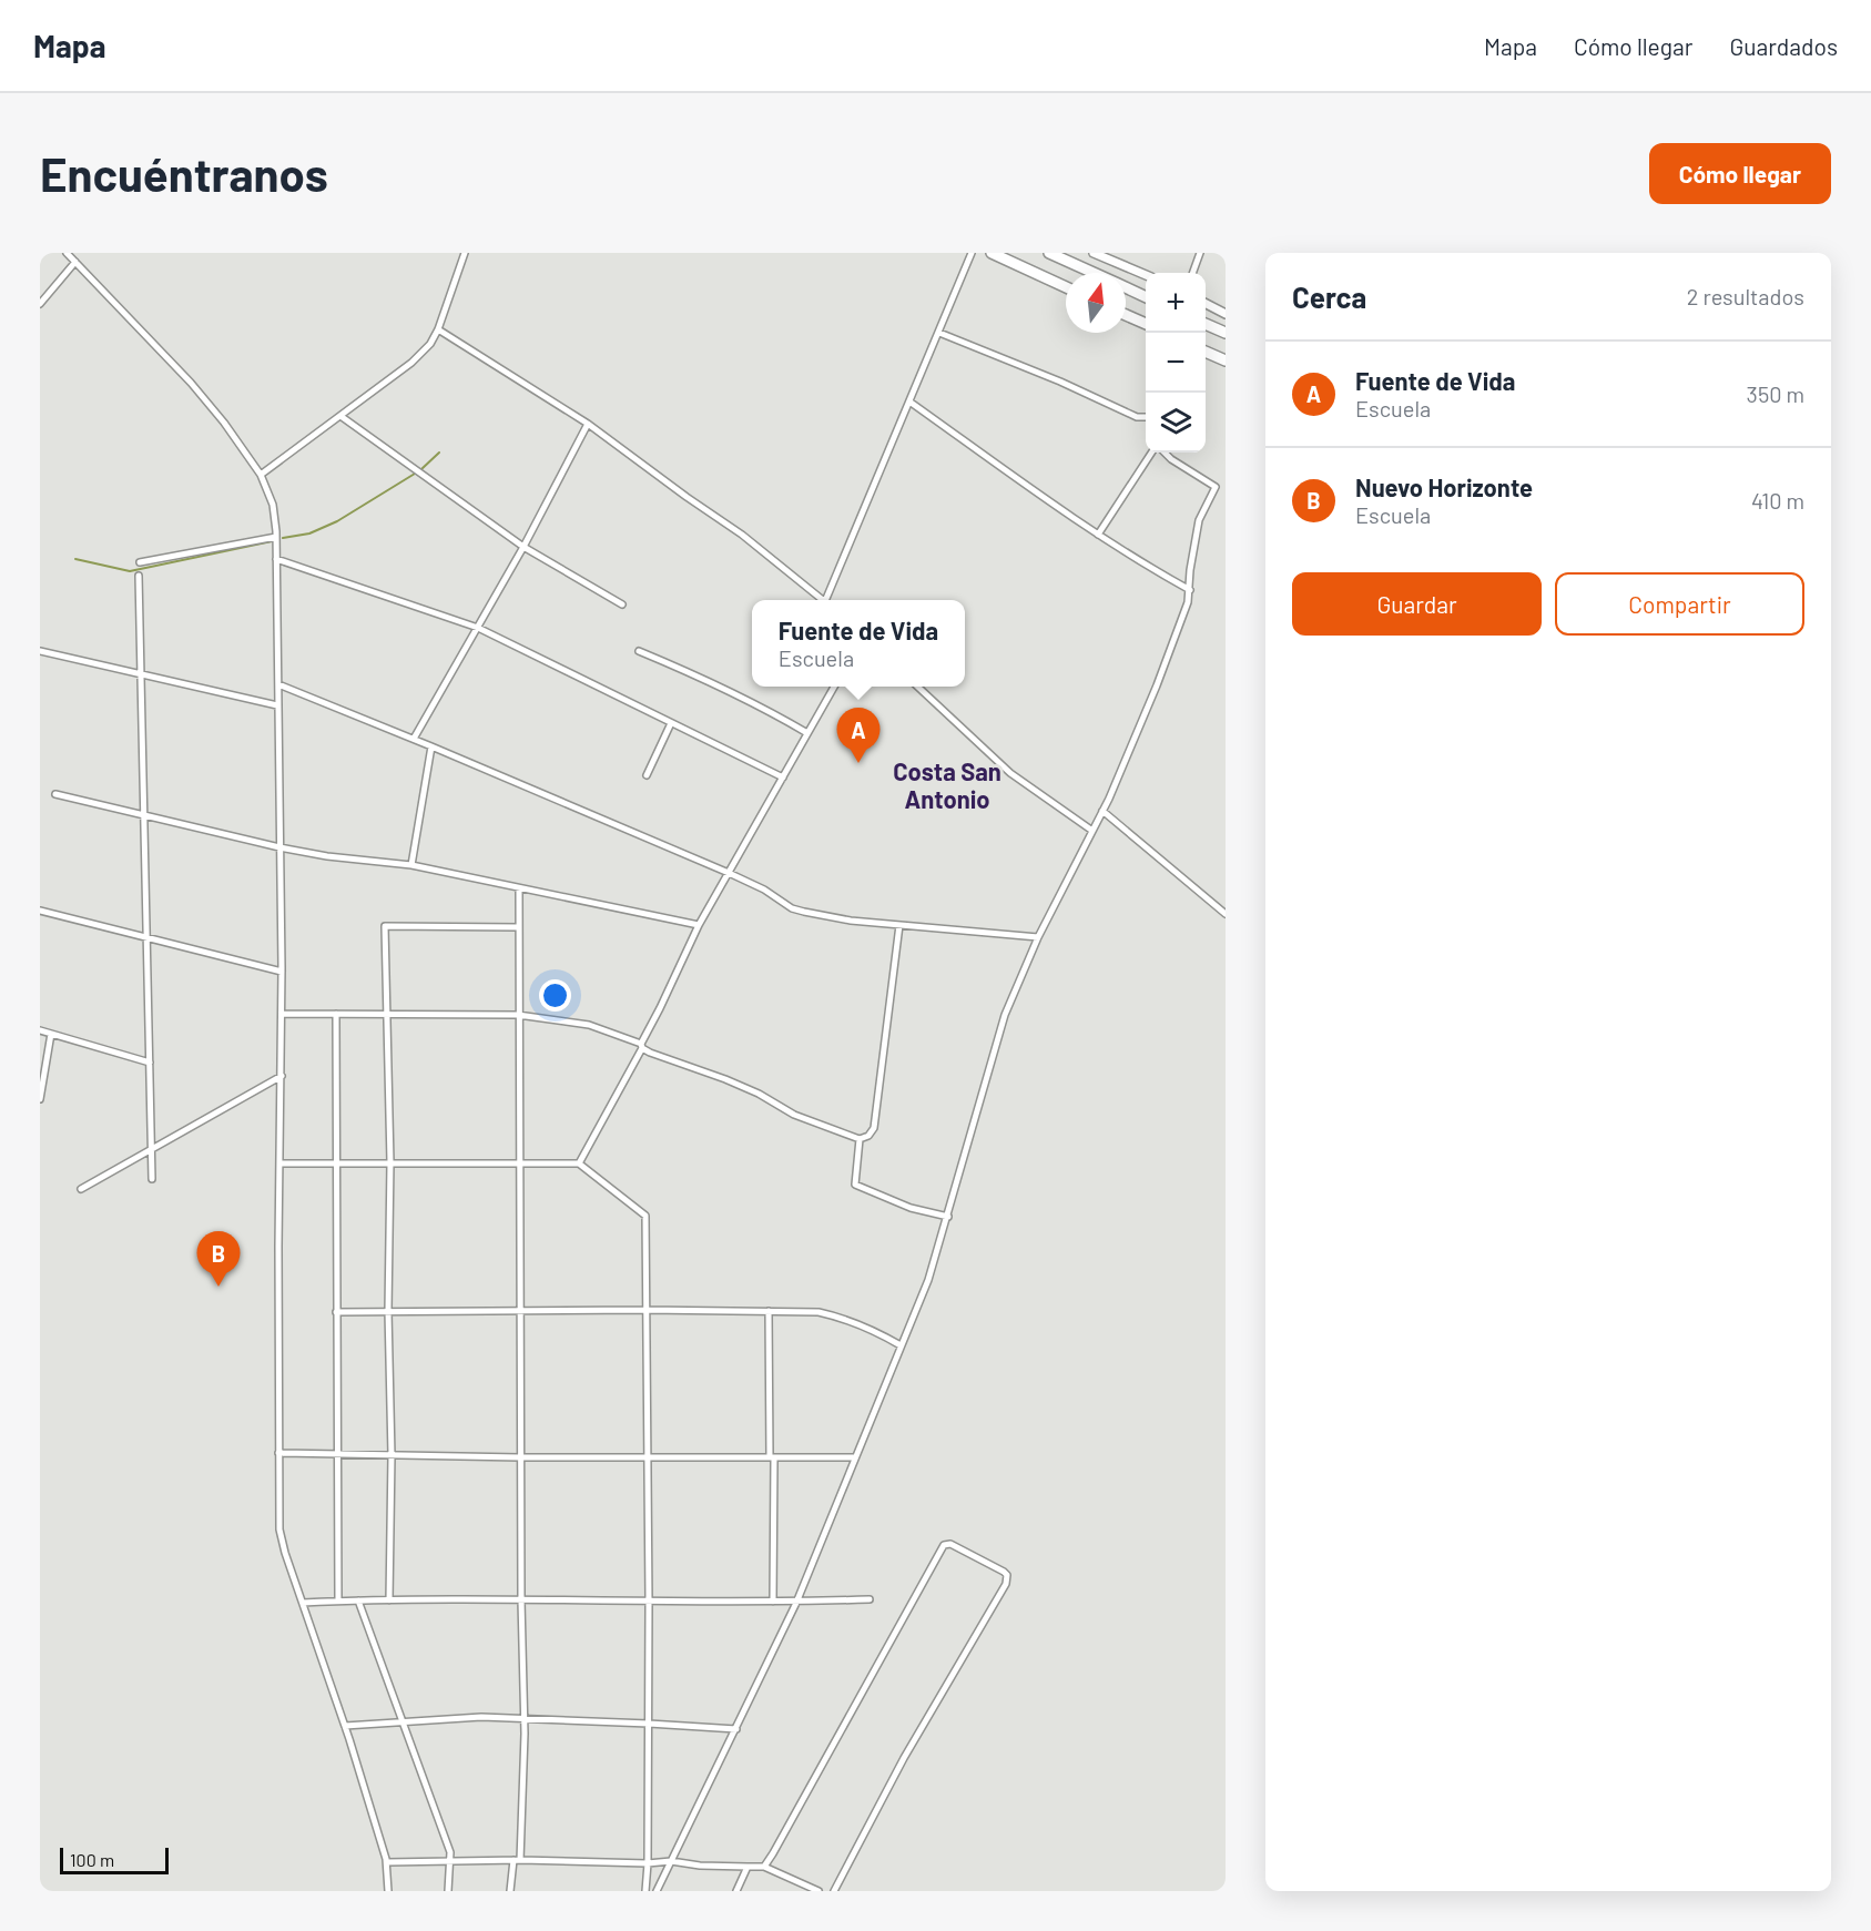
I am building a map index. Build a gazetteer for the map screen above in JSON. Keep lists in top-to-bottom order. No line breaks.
{"districts":["Costa San Antonio"],"scale_bar":"100 m","north":"top","page":{"header":"Mapa","nav":["Mapa","Cómo llegar","Guardados"],"buttons":["Cómo llegar",["Guardar","Compartir"]],"title":"Encuéntranos","heading":["Cerca","2 resultados"],"map_buttons":["+","−"],"list":[{"mark":"A","name":"Fuente de Vida","note":"Escuela","value":"350 m"},{"mark":"B","name":"Nuevo Horizonte","note":"Escuela","value":"410 m"}],"popup":["Fuente de Vida","Escuela"],"pins":["A","B"],"scale":"100 m"}}
